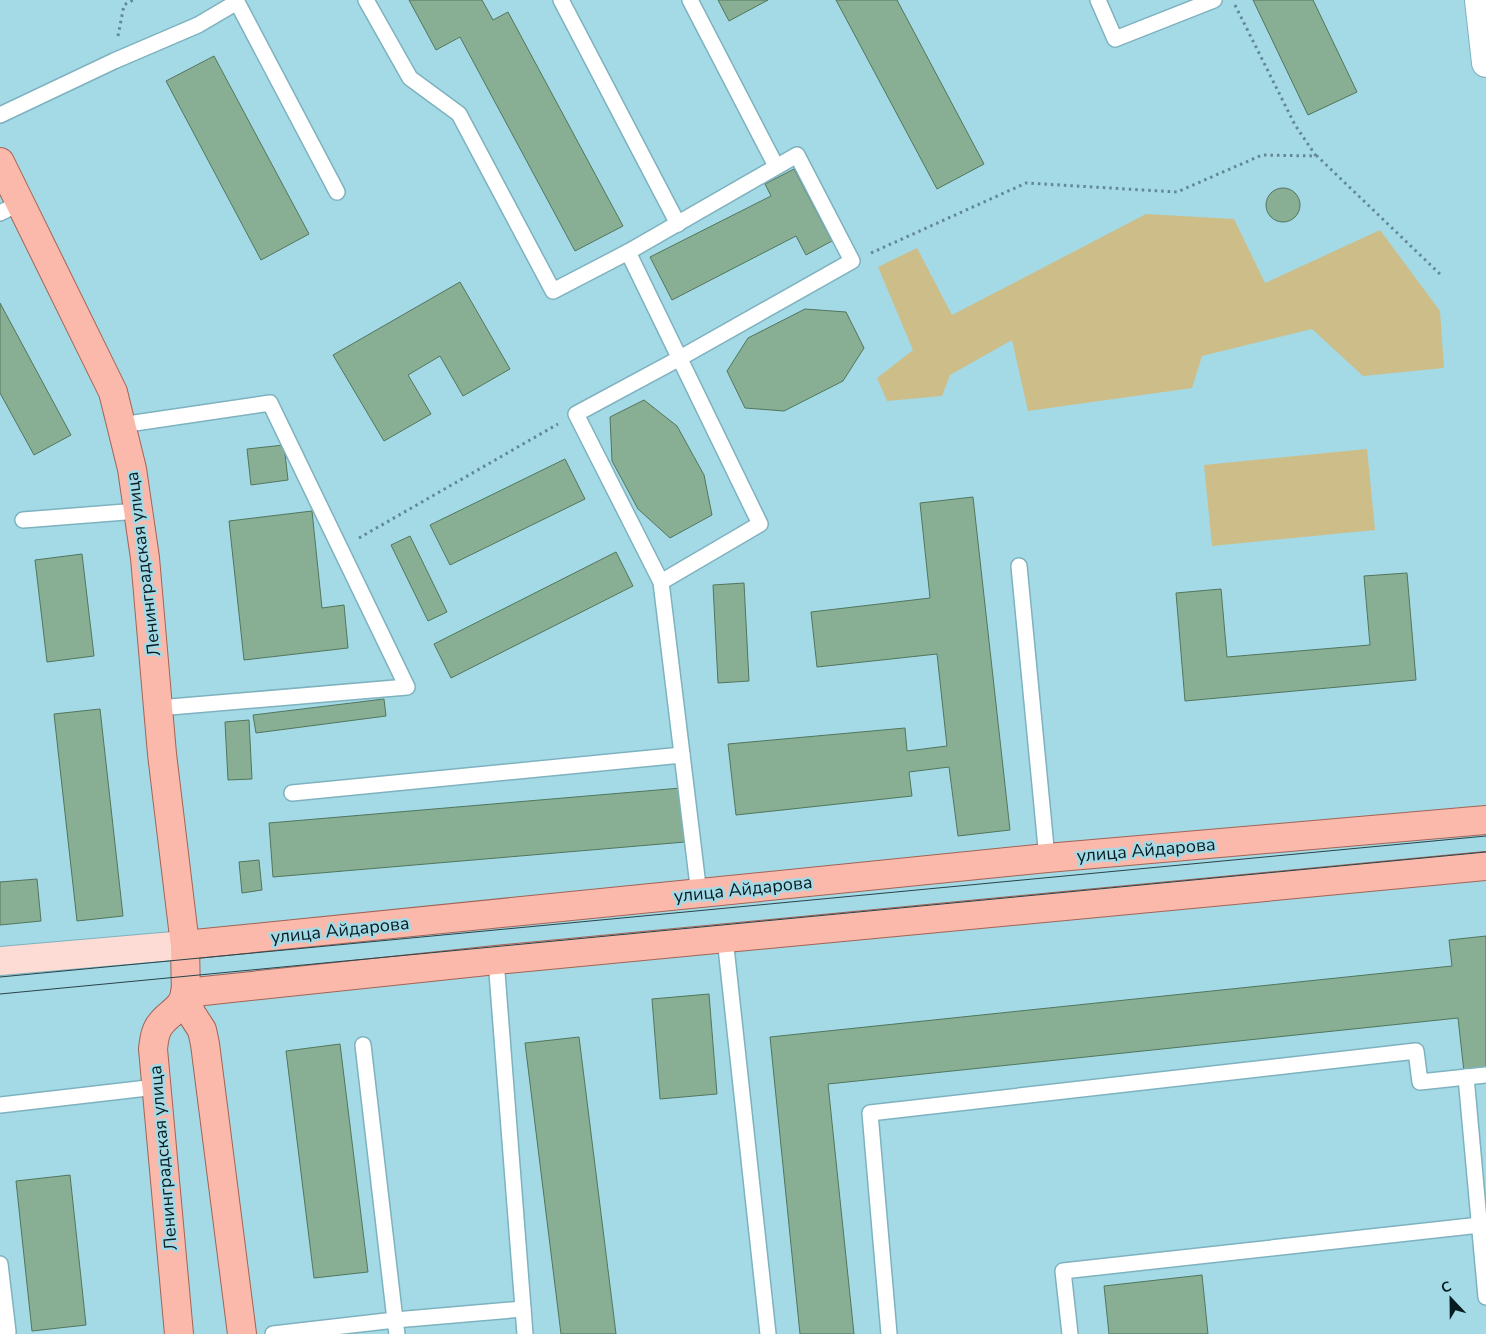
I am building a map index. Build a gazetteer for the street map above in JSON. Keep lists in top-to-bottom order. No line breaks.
{"streets":{"main road":["Ленинградская улица","улица Айдарова"]},"crossings":[["Ленинградская улица","улица Айдарова"]],"north":"top"}
